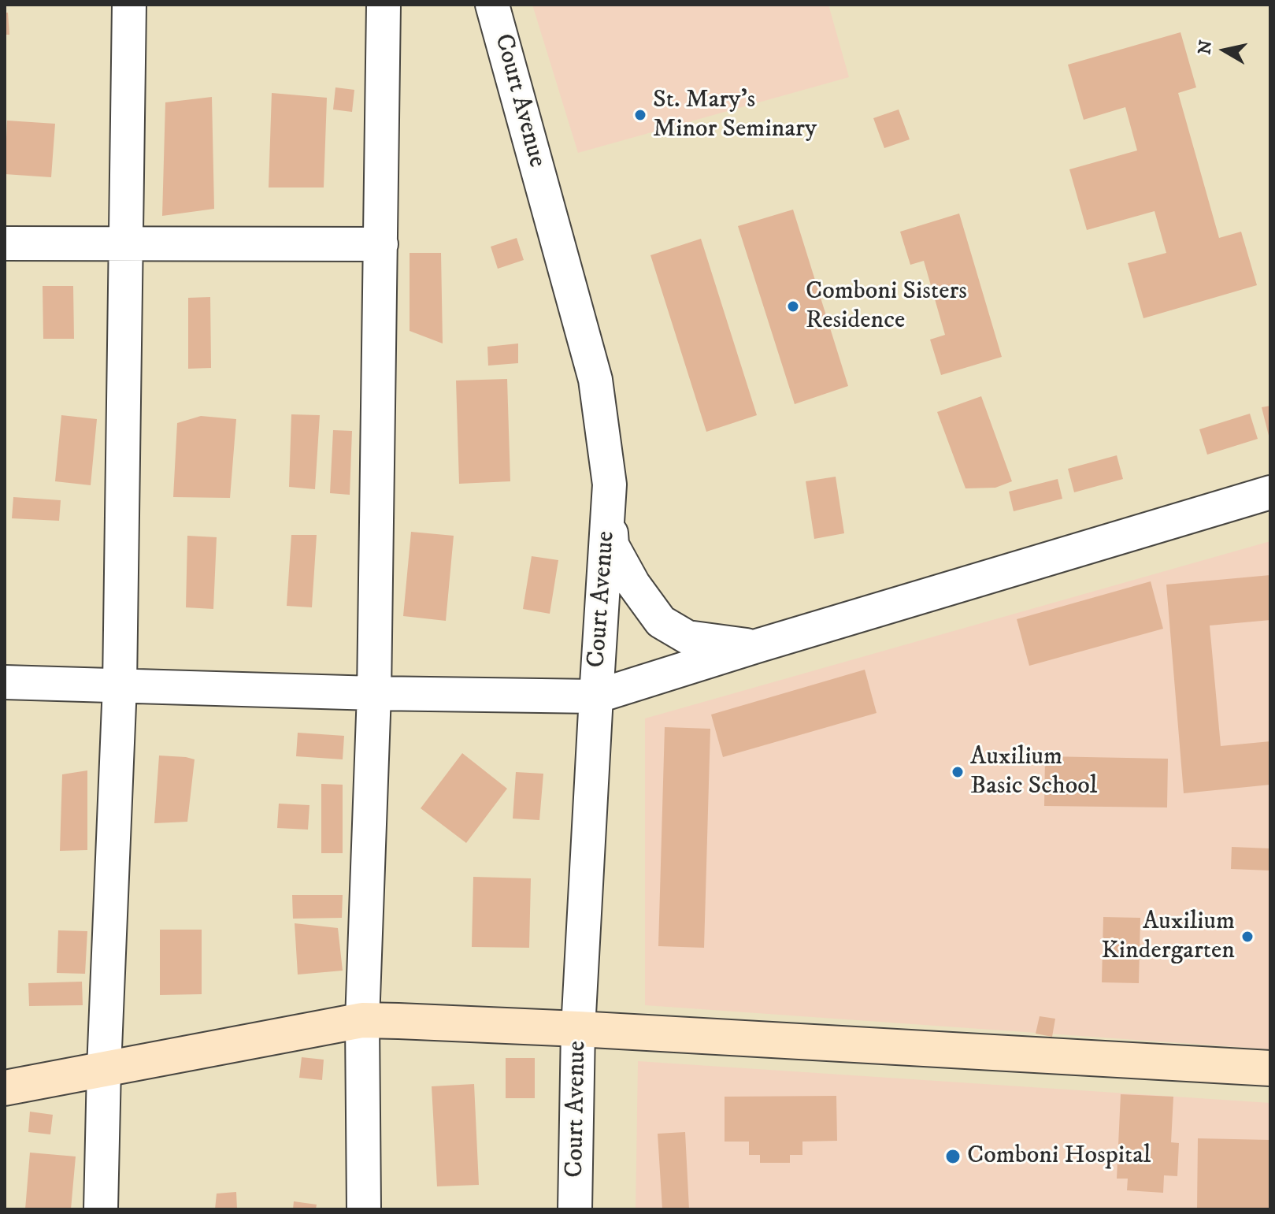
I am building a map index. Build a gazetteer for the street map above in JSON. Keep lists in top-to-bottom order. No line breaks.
{"streets":{"street":["Court Avenue"]},"places":["St. Mary's Minor Seminary","Comboni Sisters Residence","Auxilium Basic School","Auxilium Kindergarten","Comboni Hospital"],"north":"left"}
